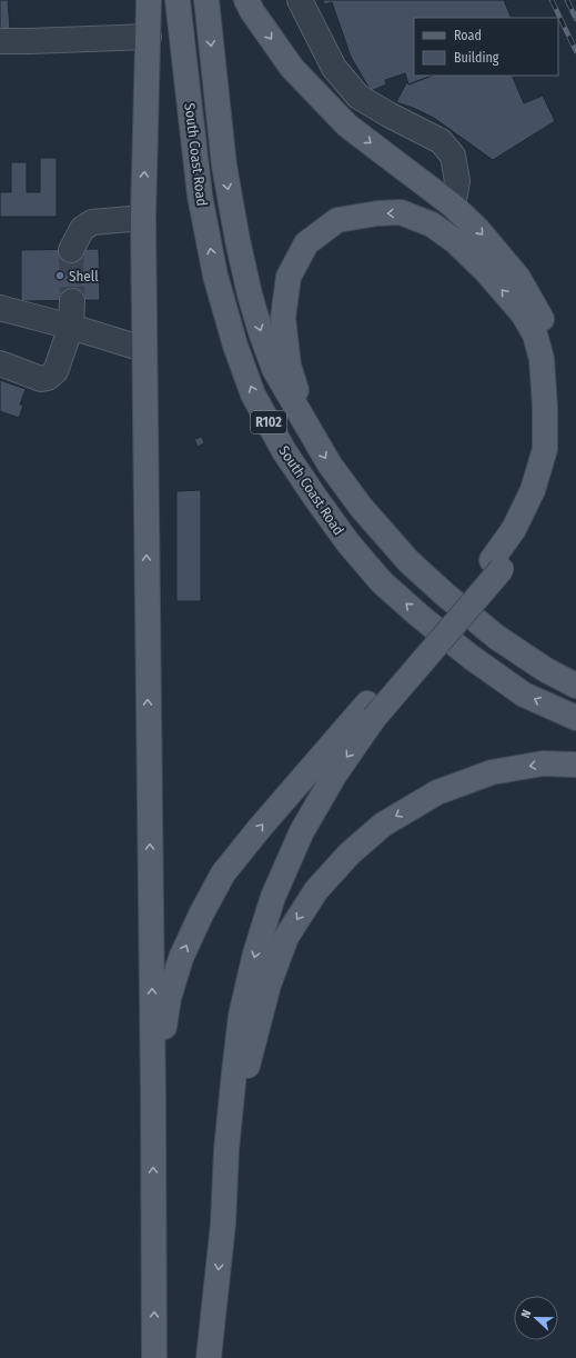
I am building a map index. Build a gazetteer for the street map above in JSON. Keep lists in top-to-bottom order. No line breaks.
{"streets":{"main road":["South Coast Road","R102"]},"places":["Shell"],"legend":["Road","Building"],"north":"left"}
